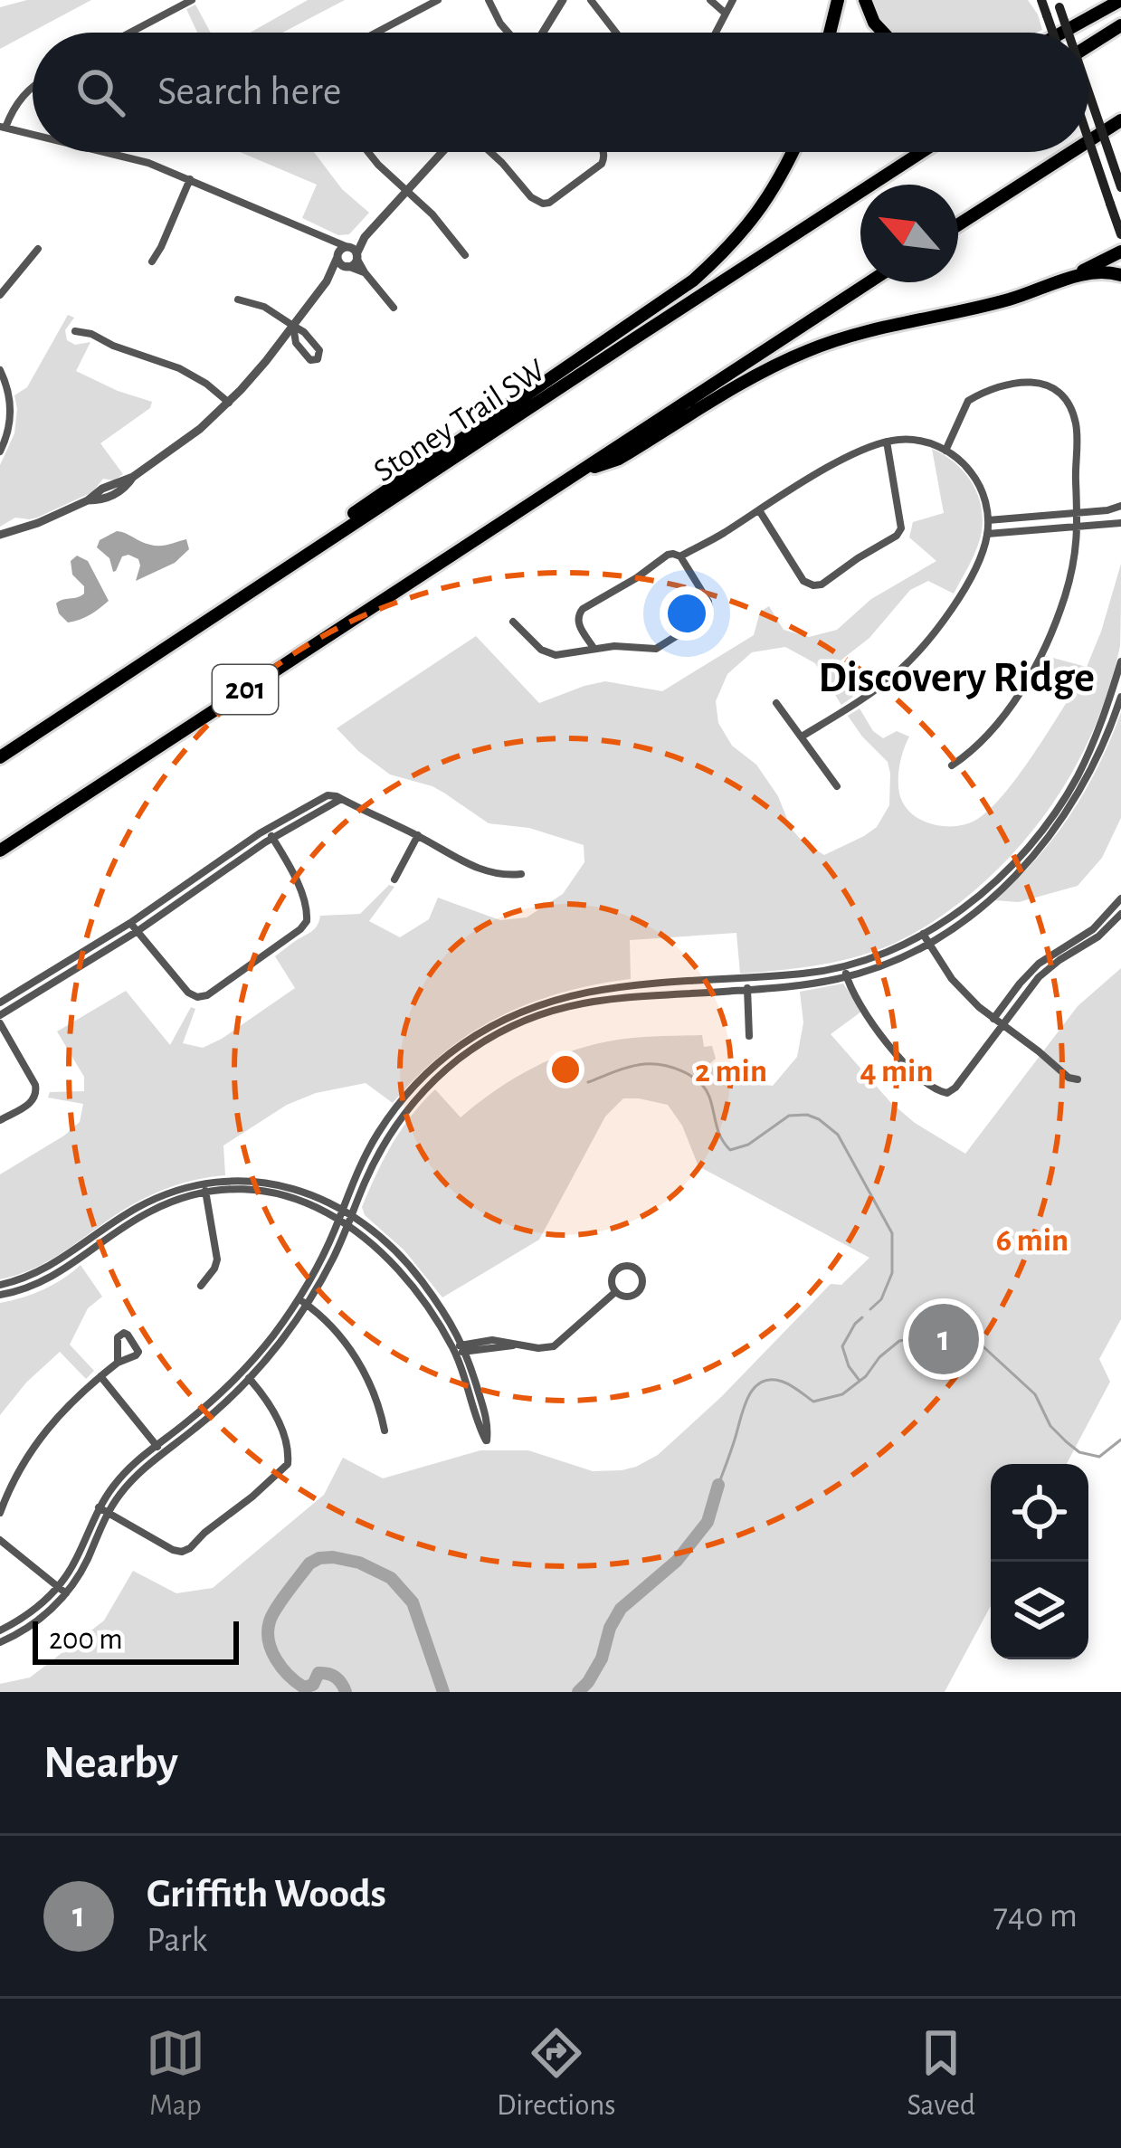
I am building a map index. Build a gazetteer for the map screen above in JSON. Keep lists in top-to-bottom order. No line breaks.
{"streets":{"highway":["Stoney Trail SW","201"]},"districts":["Discovery Ridge"],"scale_bar":"200 m","north":"top left","page":{"search":"Search here","pins":"1","scale":"200 m","heading":"Nearby","list":[{"mark":"1","name":"Griffith Woods","note":"Park","value":"740 m"}],"nav":["Map","Directions","Saved"]},"rings":["2 min","4 min","6 min"]}
